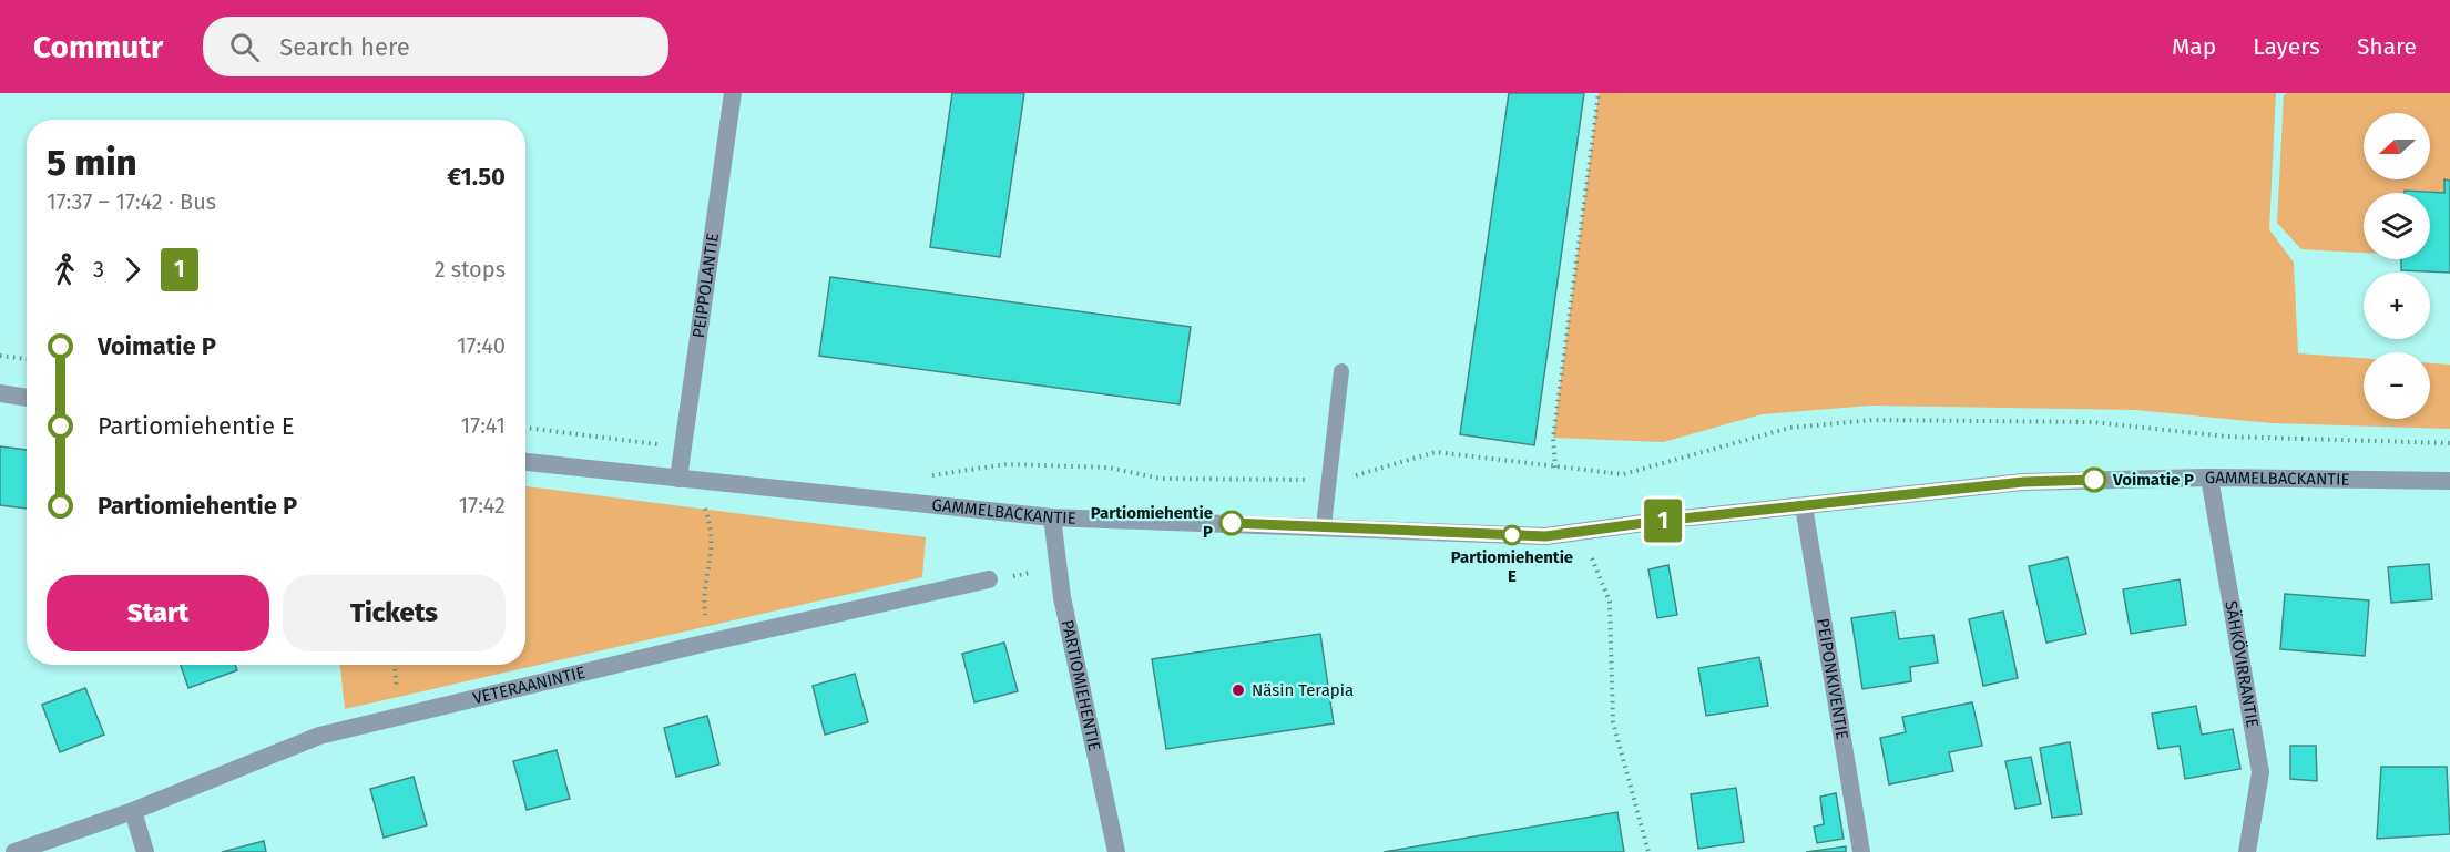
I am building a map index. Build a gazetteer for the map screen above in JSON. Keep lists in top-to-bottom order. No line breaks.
{"streets":{"street":["PEIPPOLANTIE","GAMMELBACKANTIE","SÄHKÖVIRRANTIE","PEIPONKIVENTIE","PARTIOMIEHENTIE","VETERAANINTIE"]},"crossings":[["PEIPPOLANTIE","GAMMELBACKANTIE"],["GAMMELBACKANTIE","SÄHKÖVIRRANTIE"],["GAMMELBACKANTIE","PEIPONKIVENTIE"],["GAMMELBACKANTIE","PARTIOMIEHENTIE"]],"places":["Voimatie P","Partiomiehentie P","Partiomiehentie E","Näsin Terapia"],"lines":["bus line 1"],"north":"left","page":{"header":"Commutr","search":"Search here","nav":["Map","Layers","Share"],"on_map":"1","map_buttons":["+","−"],"heading":["5 min","17:37 – 17:42 · Bus","€1.50"],"legs":["3","1","2 stops"],"list":[{"name":"Voimatie P","value":"17:40"},{"name":"Partiomiehentie E","value":"17:41"},{"name":"Partiomiehentie P","value":"17:42"}],"buttons":["Start","Tickets"]}}
